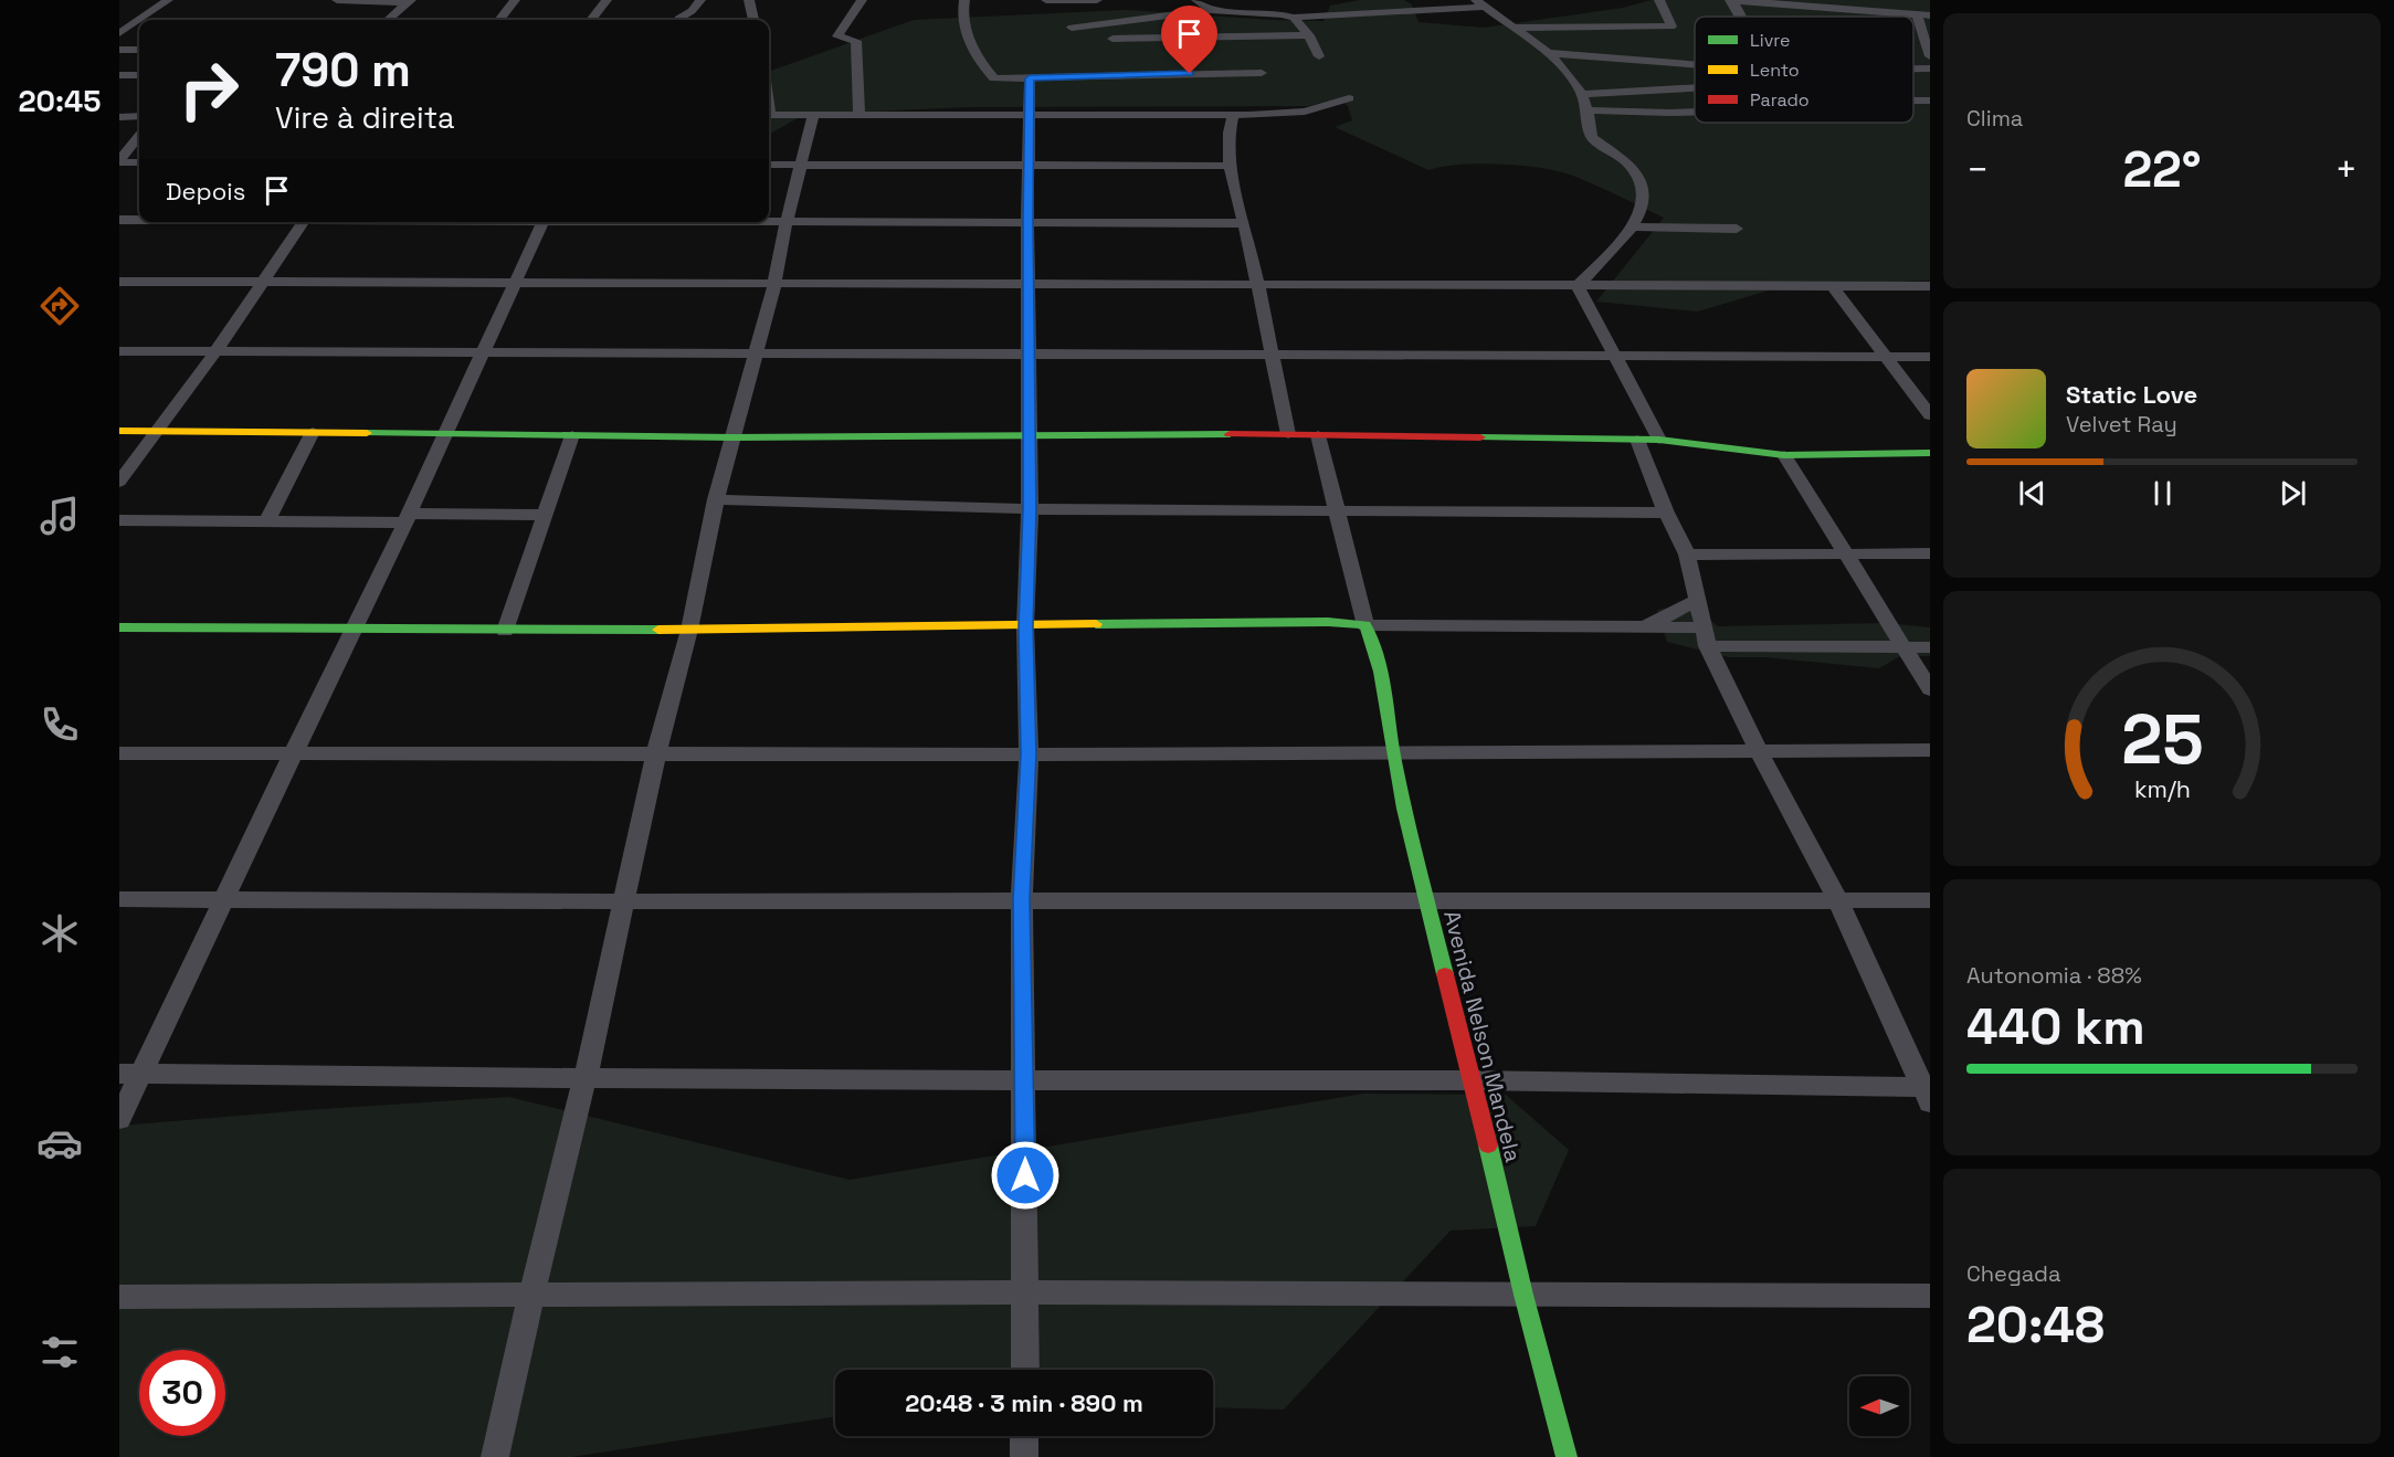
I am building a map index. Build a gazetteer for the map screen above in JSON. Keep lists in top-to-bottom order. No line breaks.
{"streets":{"street":["Avenida Nelson Mandela"]},"legend":["Livre","Lento","Parado"],"north":"left","page":{"tabs":"20:45","tile":["Clima",["Autonomia · 88%","440 km"],["Chegada","20:48"]],"turn":["790 m","Vire à direita"],"heat":["−","22°","+"],"then":"Depois","song":["Static Love","Velvet Ray"],"limit":"30","trip":"20:48 · 3 min · 890 m","gauge":["25","km/h"]}}
